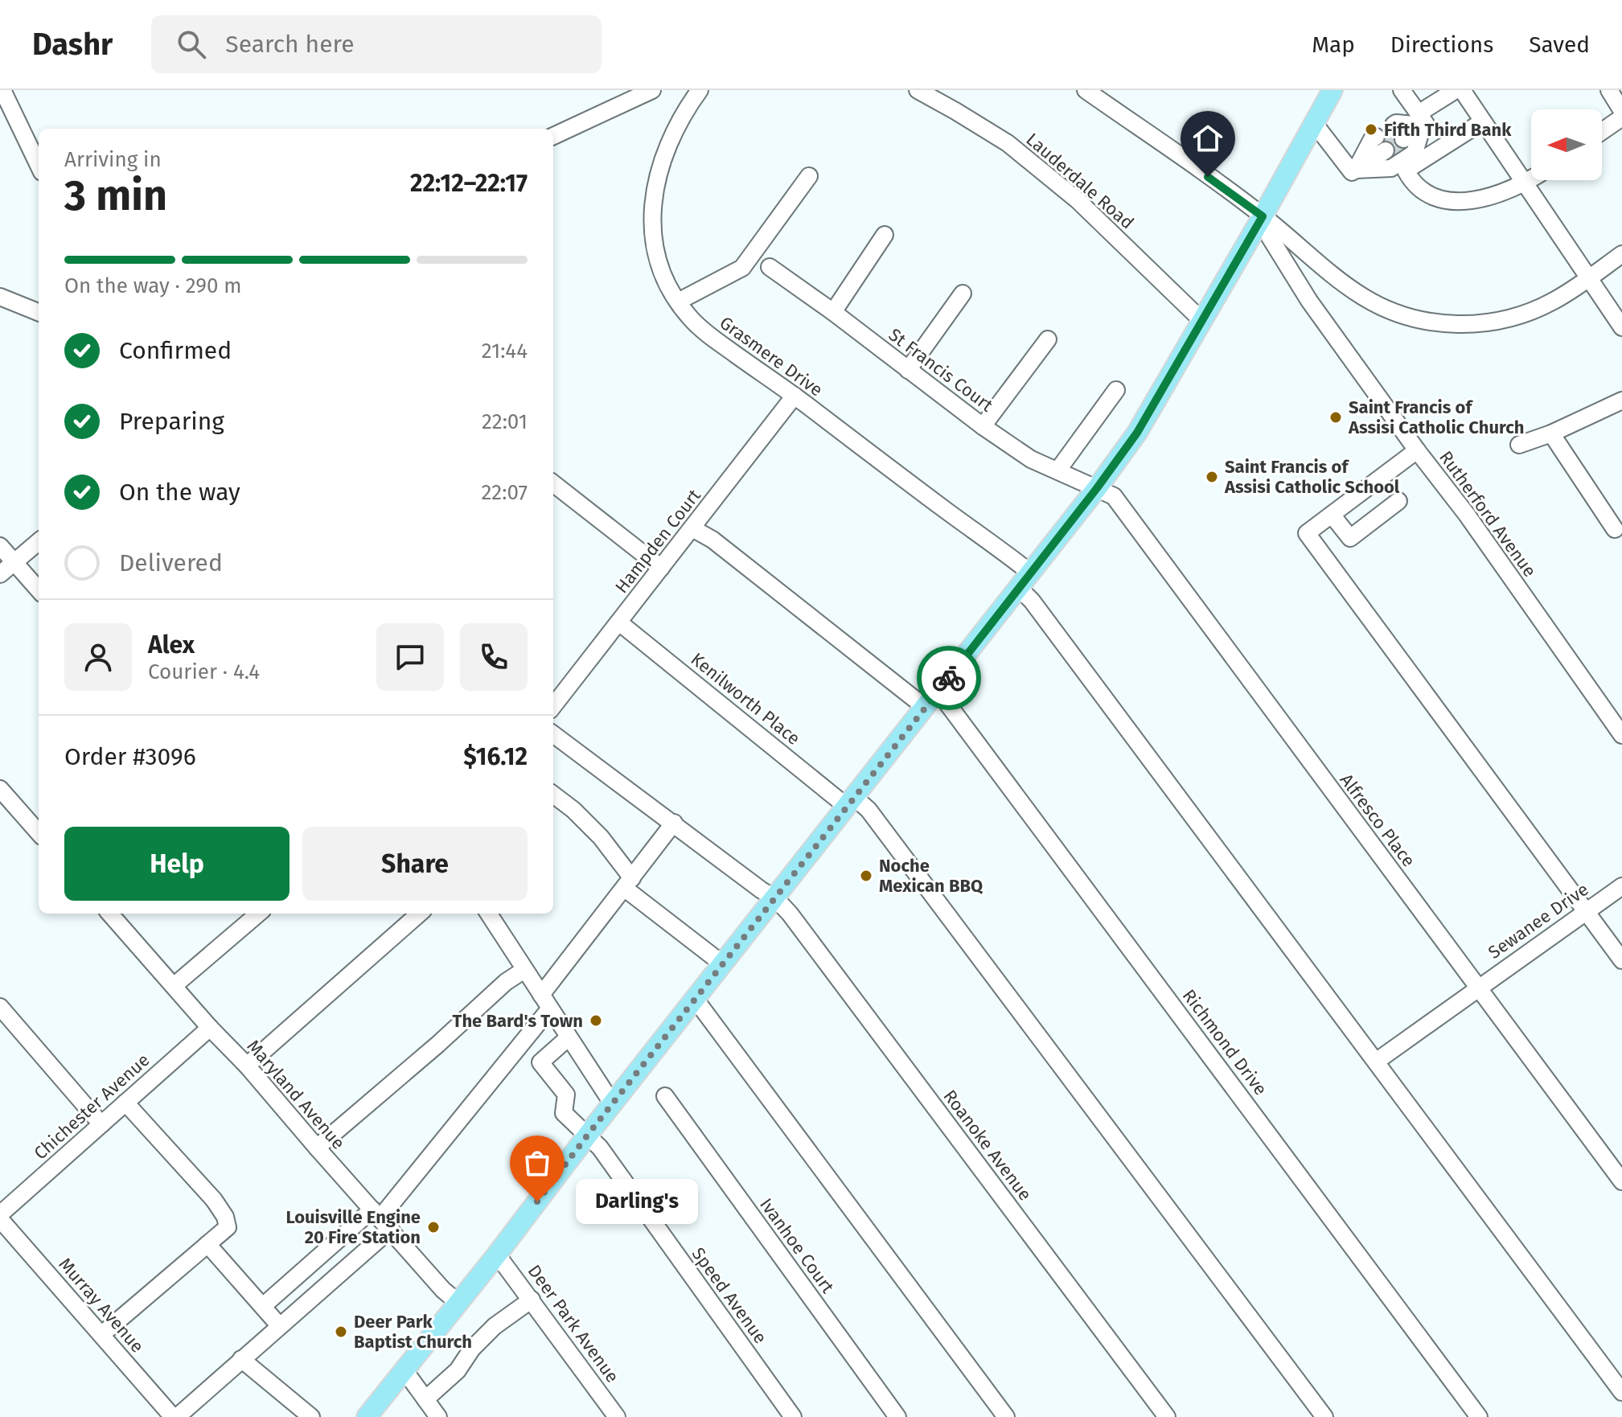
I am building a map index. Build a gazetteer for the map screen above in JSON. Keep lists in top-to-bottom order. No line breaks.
{"streets":{"street":["Lauderdale Road","Grasmere Drive","St Francis Court","Rutherford Avenue","Hampden Court","Kenilworth Place","Alfresco Place","Sewanee Drive","Richmond Drive","Maryland Avenue","Chichester Avenue","Roanoke Avenue","Ivanhoe Court","Speed Avenue","Murray Avenue","Deer Park Avenue"]},"crossings":[["Grasmere Drive","Hampden Court"],["Grasmere Drive","Sewanee Drive"],["St Francis Court","Alfresco Place"],["Hampden Court","Kenilworth Place"],["Alfresco Place","Sewanee Drive"],["Maryland Avenue","Chichester Avenue"],["Chichester Avenue","Murray Avenue"]],"places":["Fifth Third Bank","Saint Francis of Assisi Catholic Church","Saint Francis of Assisi Catholic School","Noche Mexican BBQ","The Bard's Town","Darling's","Louisville Engine 20 Fire Station","Deer Park Baptist Church"],"north":"left","page":{"header":"Dashr","search":"Search here","nav":["Map","Directions","Saved"],"heading":["3 min","Arriving in","22:12–22:17"],"panel":["Alex","Courier · 4.4","Order #3096","$16.12"],"bar":"On the way · 290 m","list":[["Confirmed","21:44"],["Preparing","22:01"],["On the way","22:07"],"Delivered"],"buttons":["Help","Share"],"bubble":"Darling's"}}
